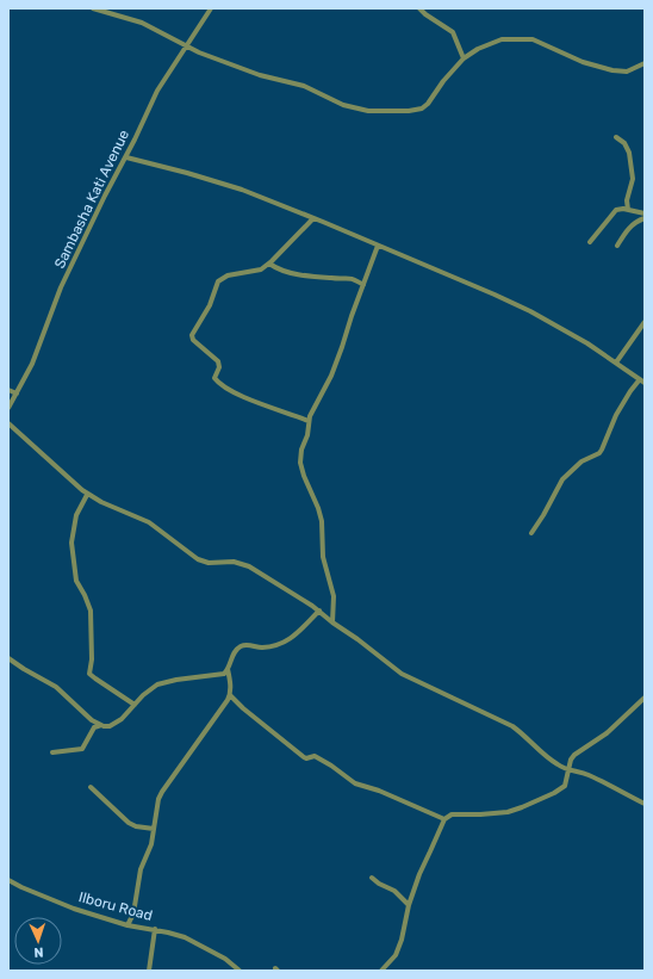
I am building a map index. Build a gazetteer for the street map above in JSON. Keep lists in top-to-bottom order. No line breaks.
{"streets":{"street":["Sambasha Kati Avenue","Ilboru Road"]},"north":"bottom"}
